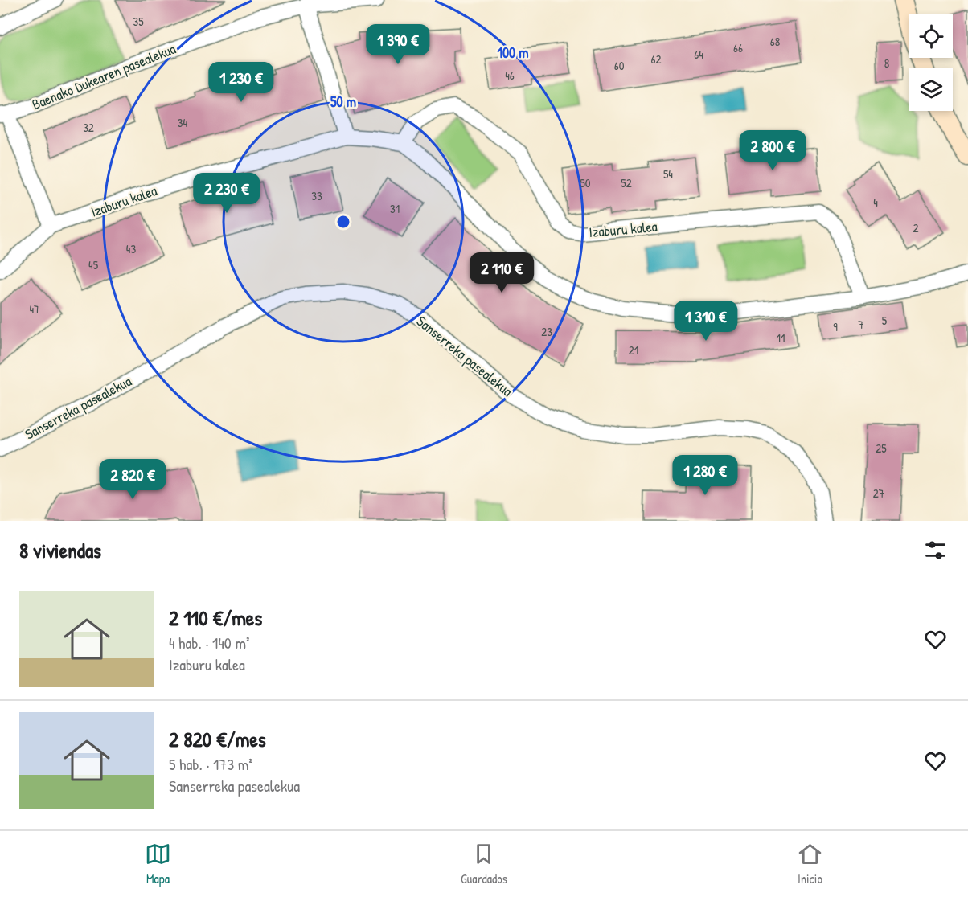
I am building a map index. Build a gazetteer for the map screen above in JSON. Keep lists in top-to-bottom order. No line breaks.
{"streets":{"street":["Baenako Dukearen pasealekua","Izaburu kalea","Sanserreka pasealekua"]},"house_numbers":["35","68","66","64","62","8","60","46","34","32","54","50","52","33","4","31","2","43","45","47","5","7","9","23","11","21","25","27"],"page":{"price":["1 390 €","1 230 €","2 800 €","2 230 €","2 110 €","1 310 €","1 280 €","2 820 €"],"heading":"8 viviendas","list":[{"name":"2 110 €/mes","note":"4 hab. · 140 m² · Izaburu kalea"},{"name":"2 820 €/mes","note":"5 hab. · 173 m² · Sanserreka pasealekua"}],"tabs":["Mapa","Guardados","Inicio"]},"rings":["100 m","50 m"]}
